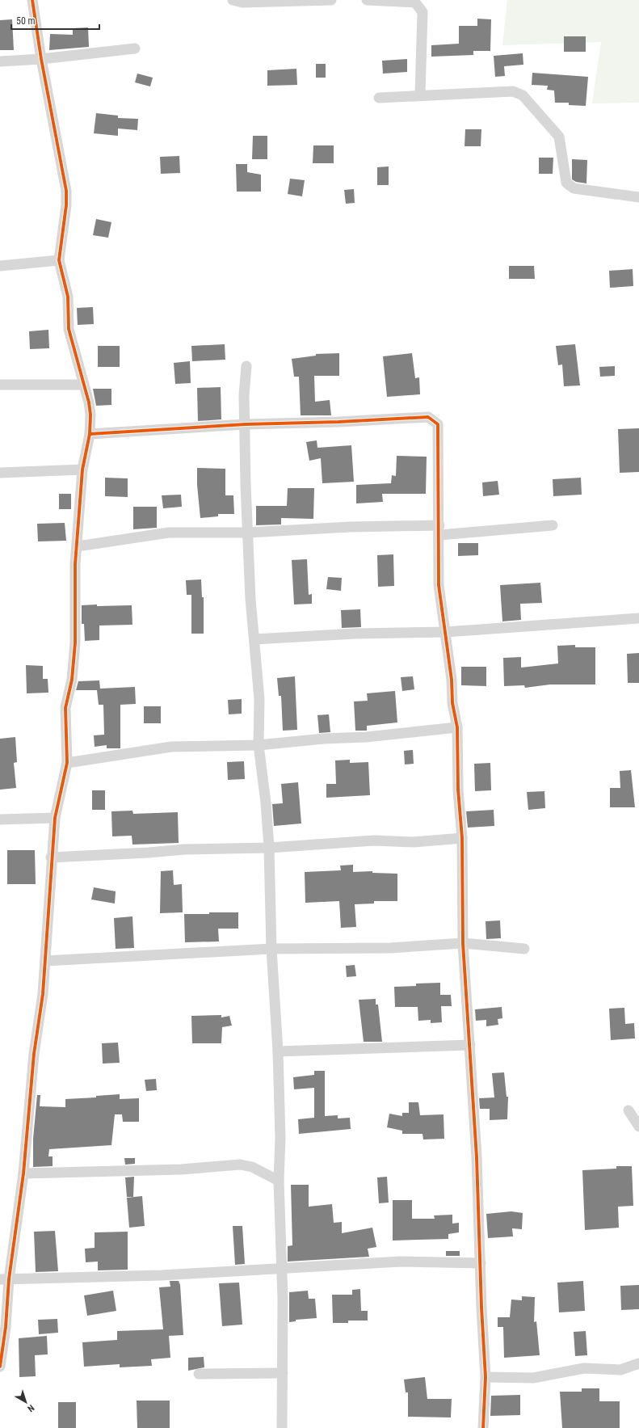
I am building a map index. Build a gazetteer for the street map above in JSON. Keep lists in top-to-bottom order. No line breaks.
{"scale_bar":"50 m","north":"bottom right"}
